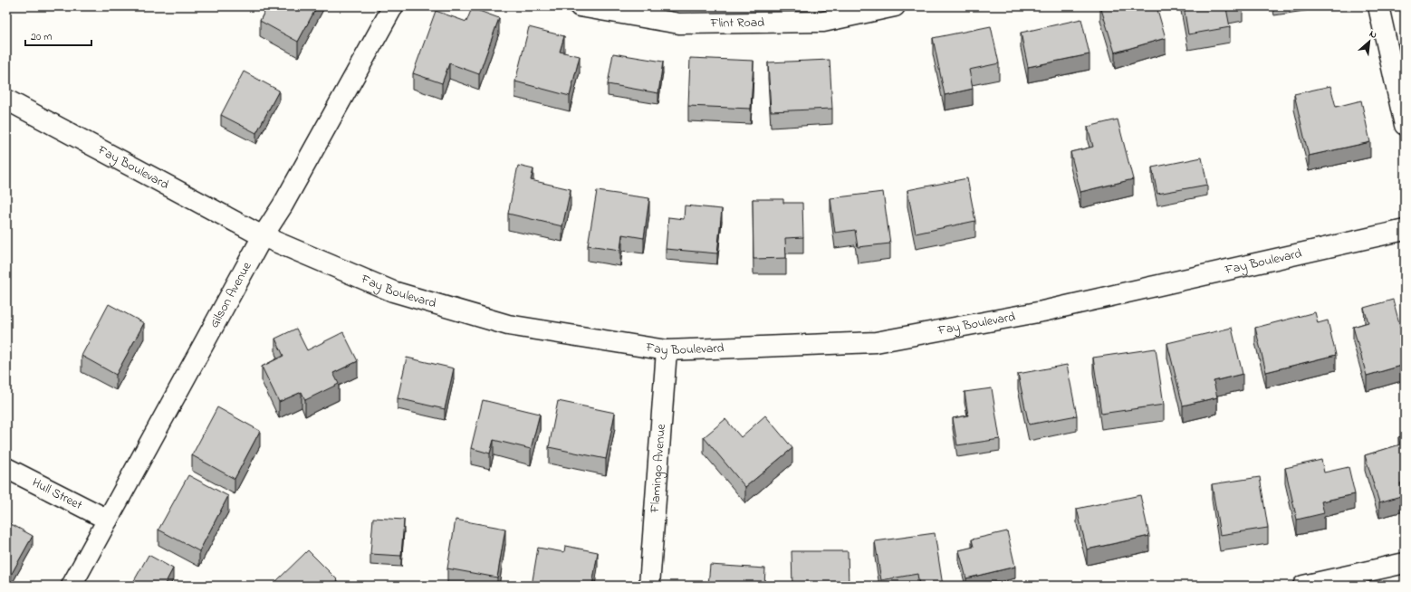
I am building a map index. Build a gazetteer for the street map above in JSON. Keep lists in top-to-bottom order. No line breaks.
{"streets":{"street":["Flint Road","Fay Boulevard","Gilson Avenue","Flamingo Avenue","Hull Street"]},"crossings":[["Fay Boulevard","Gilson Avenue"],["Fay Boulevard","Flamingo Avenue"],["Gilson Avenue","Hull Street"]],"scale_bar":"20 m","north":"top right"}
